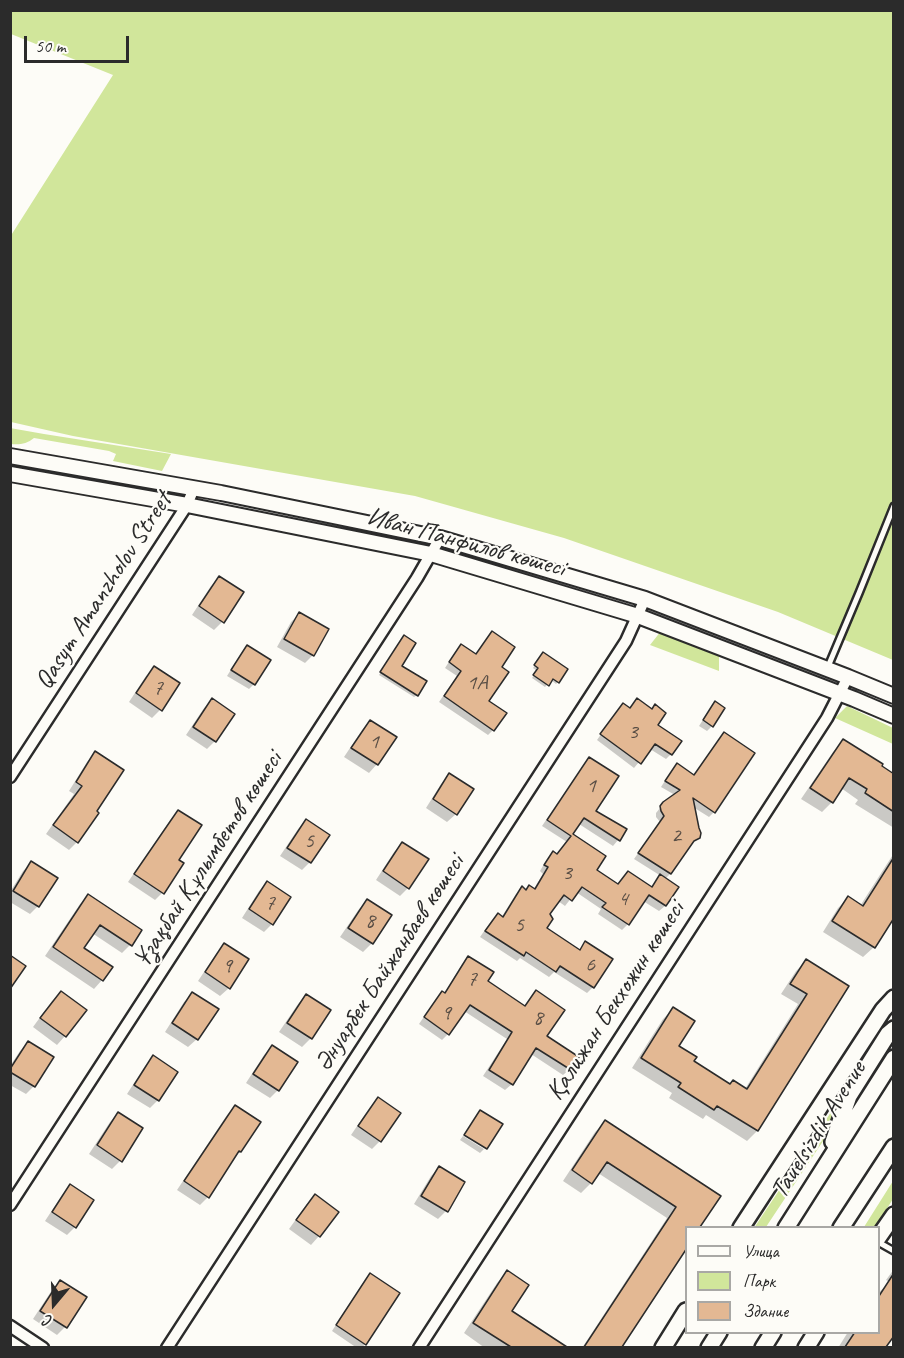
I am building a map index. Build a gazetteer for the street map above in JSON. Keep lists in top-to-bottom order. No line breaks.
{"streets":{"main road":["Tauelsizdik Avenue"],"street":["Иван Панфилов көшесі","Qasym Amanzholov Street","Ұзақбай Құлымбетов көшесі","Әнуарбек Байжанбаев көшесі","Қалижан Бекхожин көшесі"]},"crossings":[["Иван Панфилов көшесі","Qasym Amanzholov Street"],["Иван Панфилов көшесі","Ұзақбай Құлымбетов көшесі"],["Иван Панфилов көшесі","Әнуарбек Байжанбаев көшесі"],["Иван Панфилов көшесі","Қалижан Бекхожин көшесі"]],"house_numbers":["1А","7","3","1","1","2","5","3","4","7","8","5","6","9","7","9","8"],"legend":["Улица","Парк","Здание"],"scale_bar":"50 m","north":"bottom"}
